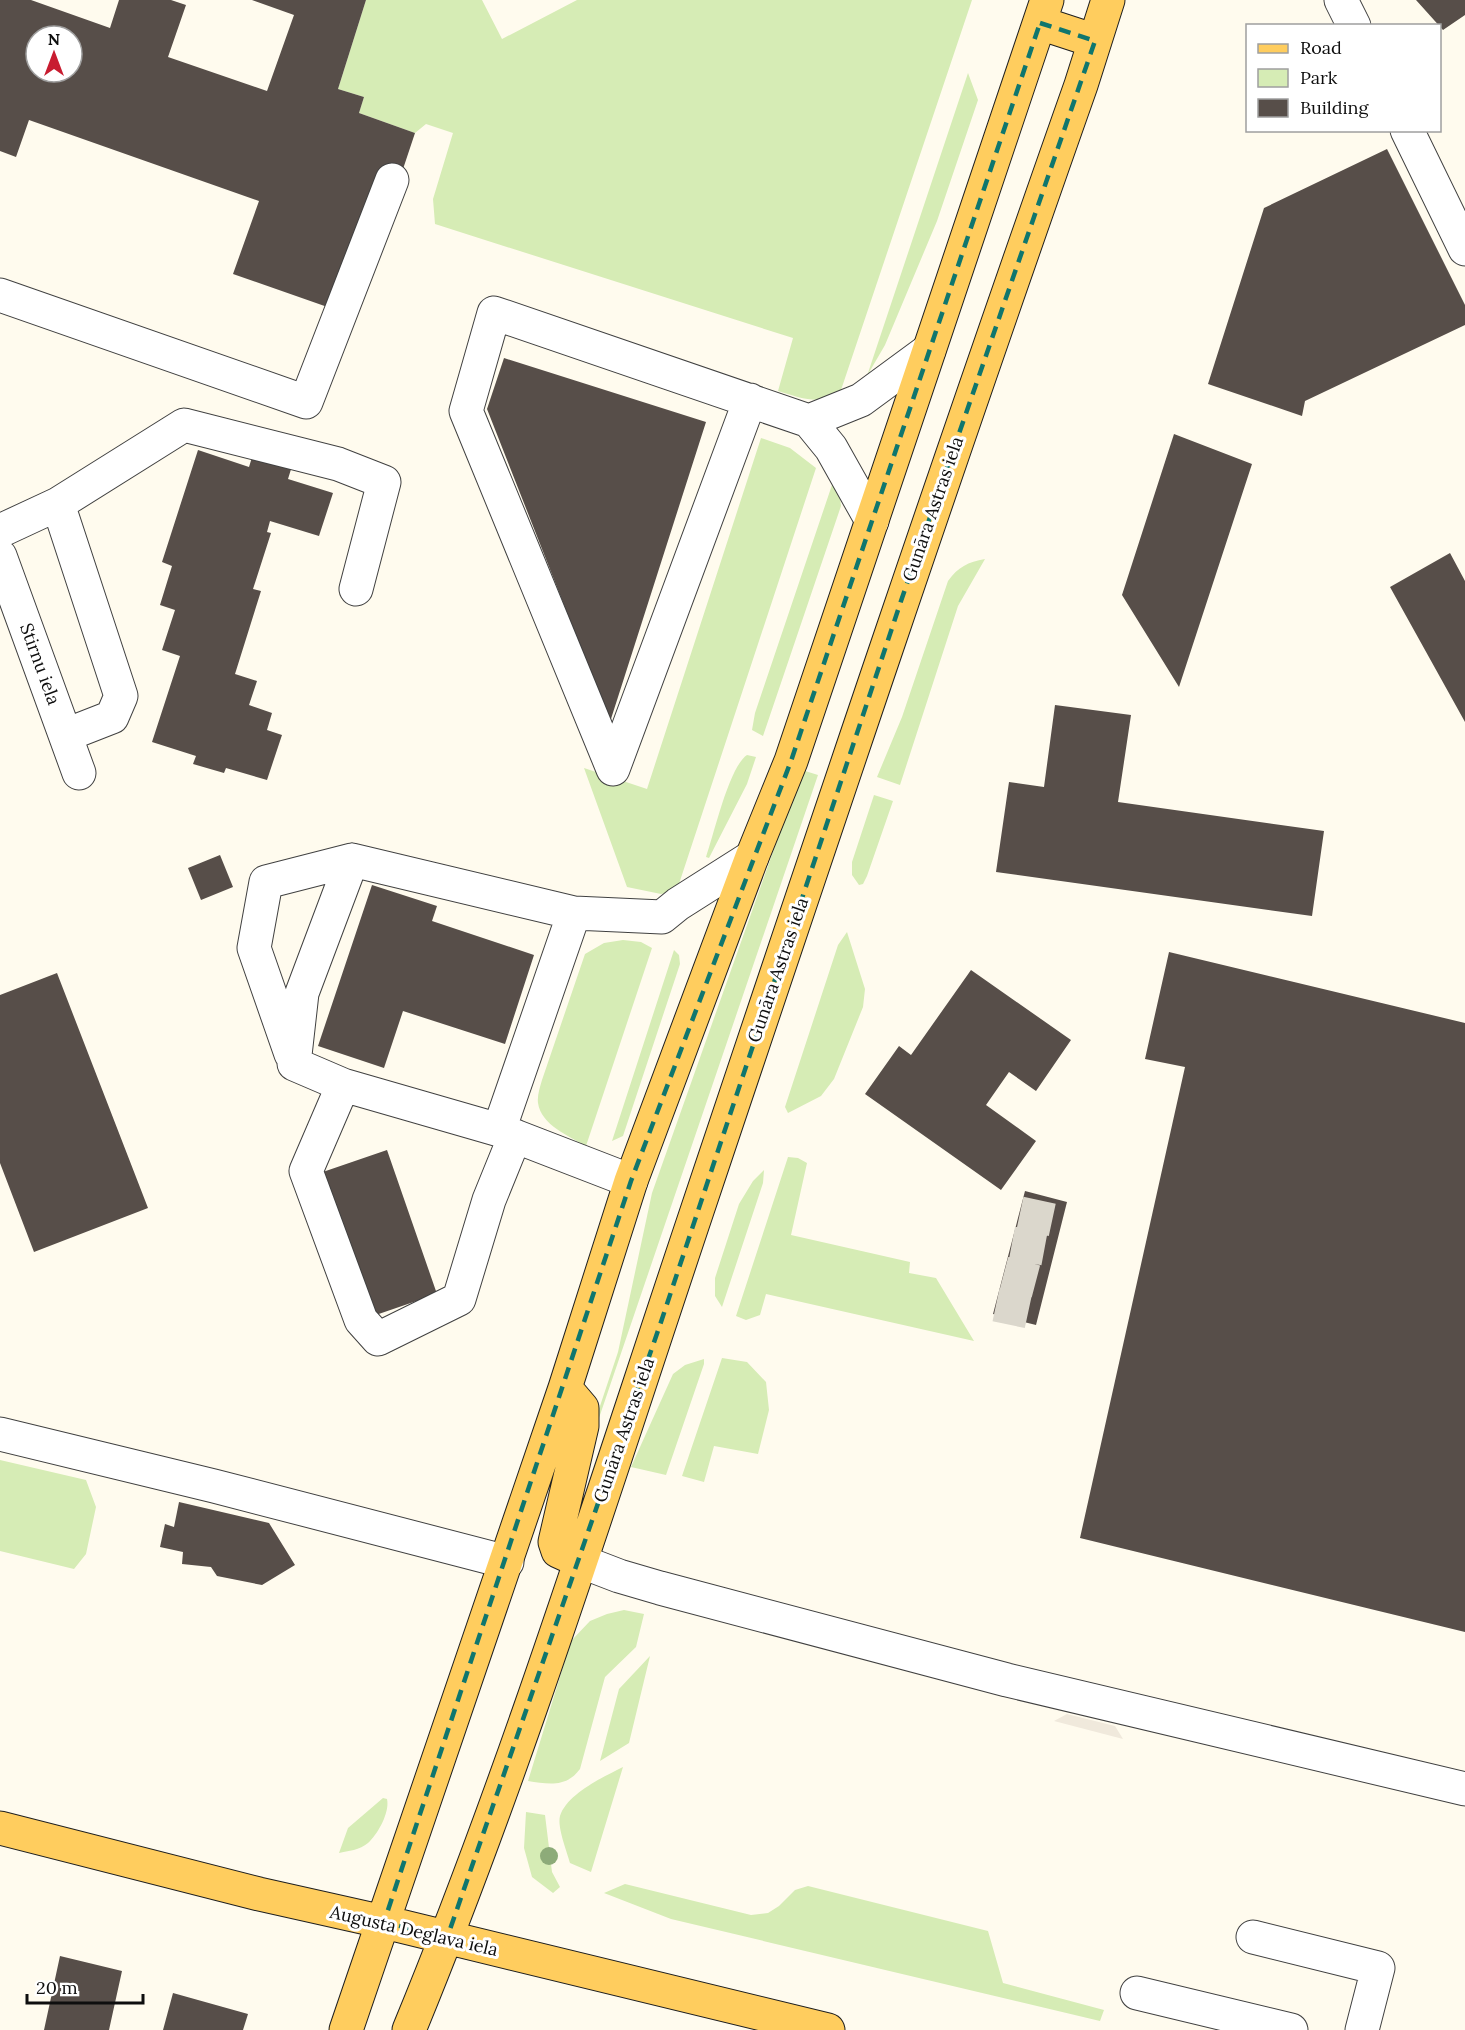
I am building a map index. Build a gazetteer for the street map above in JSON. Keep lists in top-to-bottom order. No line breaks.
{"streets":{"main road":["Gunāra Astras iela","Augusta Deglava iela"],"street":["Stirnu iela"]},"crossings":[["Gunāra Astras iela","Augusta Deglava iela"]],"legend":["Road","Park","Building"],"scale_bar":"20 m","north":"top"}
